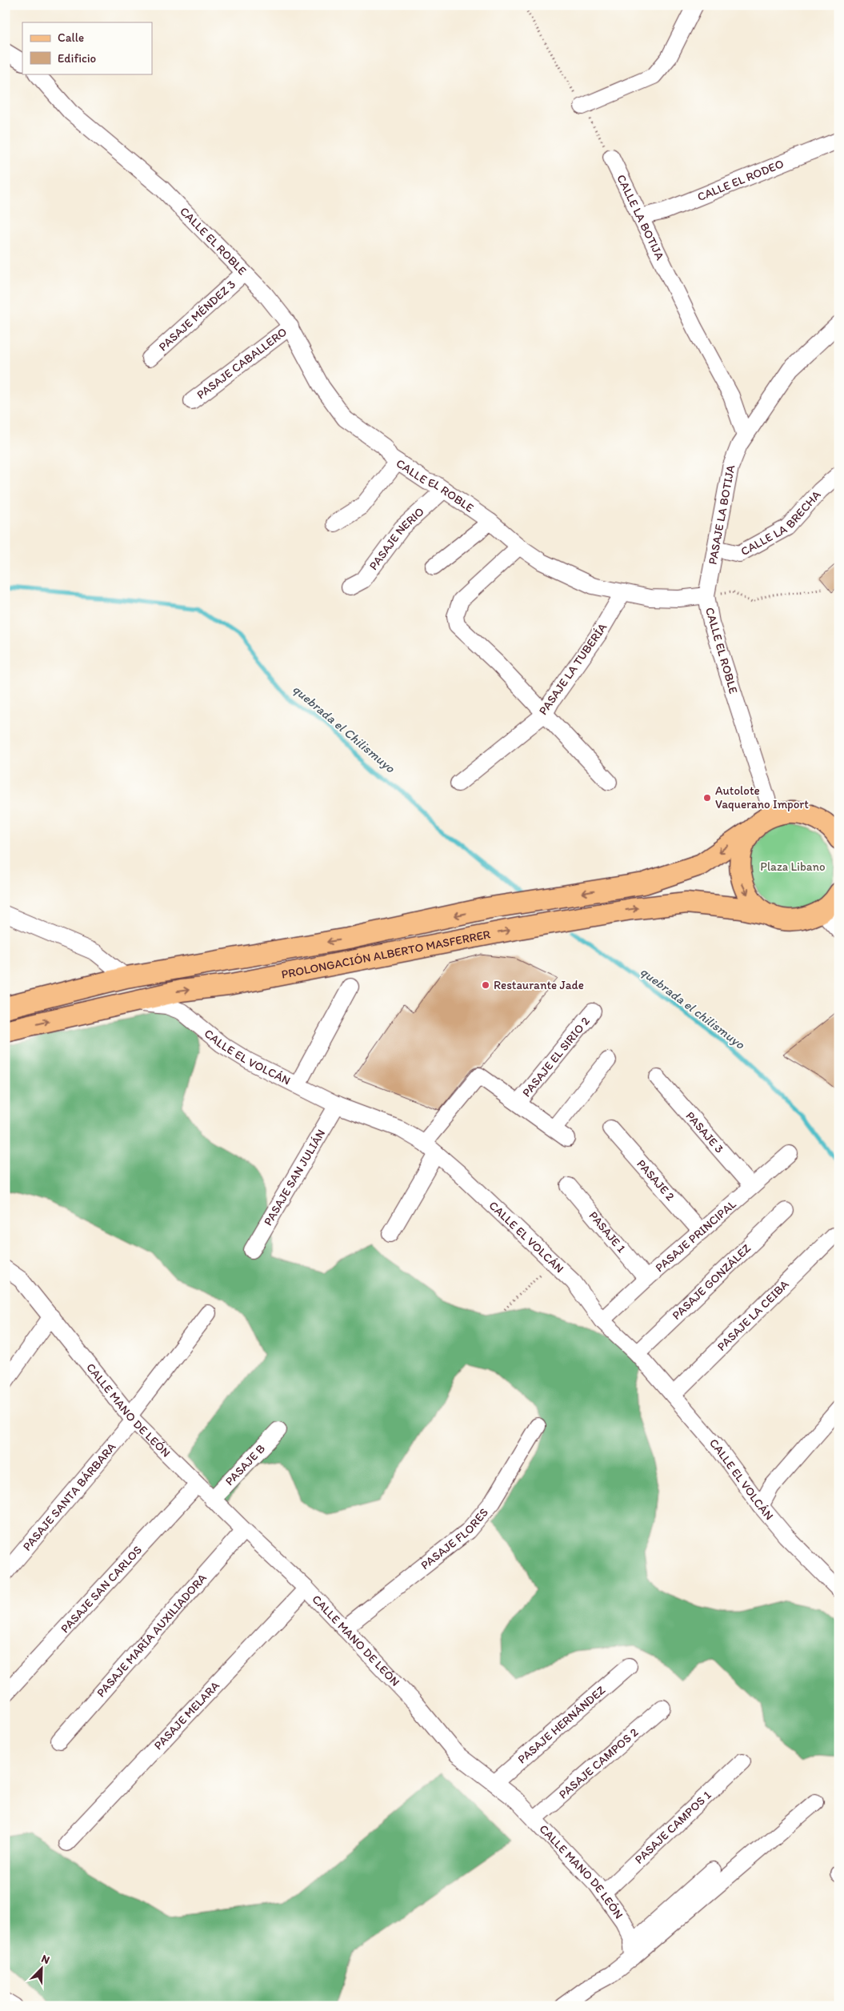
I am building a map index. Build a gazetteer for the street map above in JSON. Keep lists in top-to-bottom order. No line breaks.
{"streets":{"main road":["PROLONGACIÓN ALBERTO MASFERRER"],"street":["CALLE EL RODEO","CALLE LA BOTIJA","CALLE EL ROBLE","PASAJE MÉNDEZ 3","PASAJE CABALLERO","PASAJE LA BOTIJA","CALLE LA BRECHA","PASAJE NERIO","PASAJE LA TUBERÍA","CALLE EL VOLCÁN","PASAJE EL SIRIO 2","PASAJE 3","PASAJE SAN JULIÁN","PASAJE 2","PASAJE 1","PASAJE PRINCIPAL","PASAJE GONZÁLEZ","PASAJE LA CEIBA","CALLE MANO DE LEÓN","PASAJE B","PASAJE SANTA BÁRBARA","PASAJE FLORES","PASAJE SAN CARLOS","PASAJE MARÍA AUXILIADORA","PASAJE MELARA","PASAJE HERNÁNDEZ","PASAJE CAMPOS 2","PASAJE CAMPOS 1"]},"crossings":[["CALLE EL RODEO","CALLE LA BOTIJA"],["CALLE LA BOTIJA","PASAJE LA BOTIJA"],["CALLE EL ROBLE","PASAJE MÉNDEZ 3"],["CALLE EL ROBLE","PASAJE CABALLERO"],["CALLE EL ROBLE","PASAJE LA BOTIJA"],["CALLE EL ROBLE","PASAJE NERIO"],["CALLE EL ROBLE","PASAJE LA TUBERÍA"],["CALLE EL ROBLE","PROLONGACIÓN ALBERTO MASFERRER"],["PASAJE LA BOTIJA","CALLE LA BRECHA"],["PROLONGACIÓN ALBERTO MASFERRER","CALLE EL VOLCÁN"],["CALLE EL VOLCÁN","PASAJE SAN JULIÁN"],["CALLE EL VOLCÁN","PASAJE PRINCIPAL"],["CALLE EL VOLCÁN","PASAJE GONZÁLEZ"],["CALLE EL VOLCÁN","PASAJE LA CEIBA"],["PASAJE 3","PASAJE PRINCIPAL"],["PASAJE 2","PASAJE PRINCIPAL"],["PASAJE 1","PASAJE PRINCIPAL"],["CALLE MANO DE LEÓN","PASAJE B"],["CALLE MANO DE LEÓN","PASAJE SANTA BÁRBARA"],["CALLE MANO DE LEÓN","PASAJE FLORES"],["CALLE MANO DE LEÓN","PASAJE SAN CARLOS"],["CALLE MANO DE LEÓN","PASAJE MARÍA AUXILIADORA"],["CALLE MANO DE LEÓN","PASAJE MELARA"],["CALLE MANO DE LEÓN","PASAJE HERNÁNDEZ"],["CALLE MANO DE LEÓN","PASAJE CAMPOS 2"],["CALLE MANO DE LEÓN","PASAJE CAMPOS 1"]],"water":["quebrada el Chilismuyo","quebrada el chilismuyo"],"parks":["Plaza Libano"],"places":["Autolote Vaquerano Import","Restaurante Jade"],"legend":["Calle","Edificio"],"north":"top right"}
